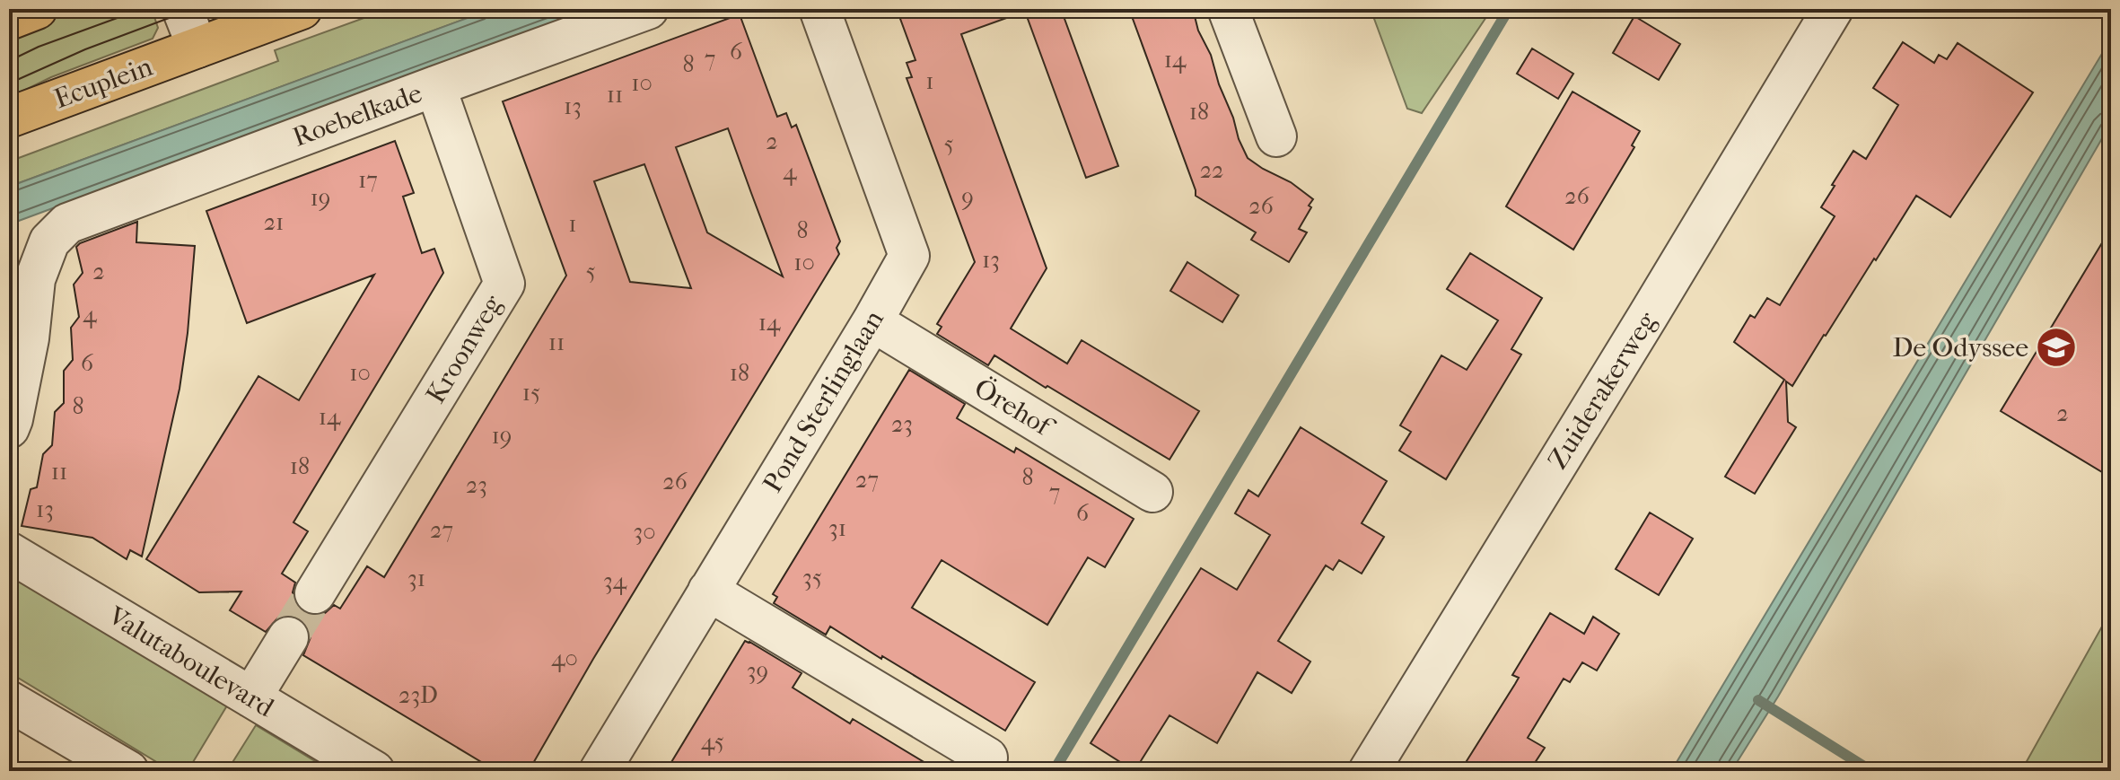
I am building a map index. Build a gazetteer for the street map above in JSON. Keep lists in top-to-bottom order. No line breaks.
{"streets":{"main road":["Ecuplein"],"street":["Roebelkade","Kroonweg","Zuiderakerweg","Pond Sterlinglaan","Örehof","Valutaboulevard"]},"crossings":[["Roebelkade","Kroonweg"],["Pond Sterlinglaan","Örehof"]],"places":{"school or university":["De Odyssee"]},"house_numbers":["6","7","14","8","1","10","11","13","18","2","5","22","4","17","26","9","19","26","21","1","8","13","10","2","5","4","14","11","6","10","18","15","8","2","14","23","19","18","11","8","27","26","23","7","13","6","31","27","30","35","31","34","40","39","23D","45"]}
